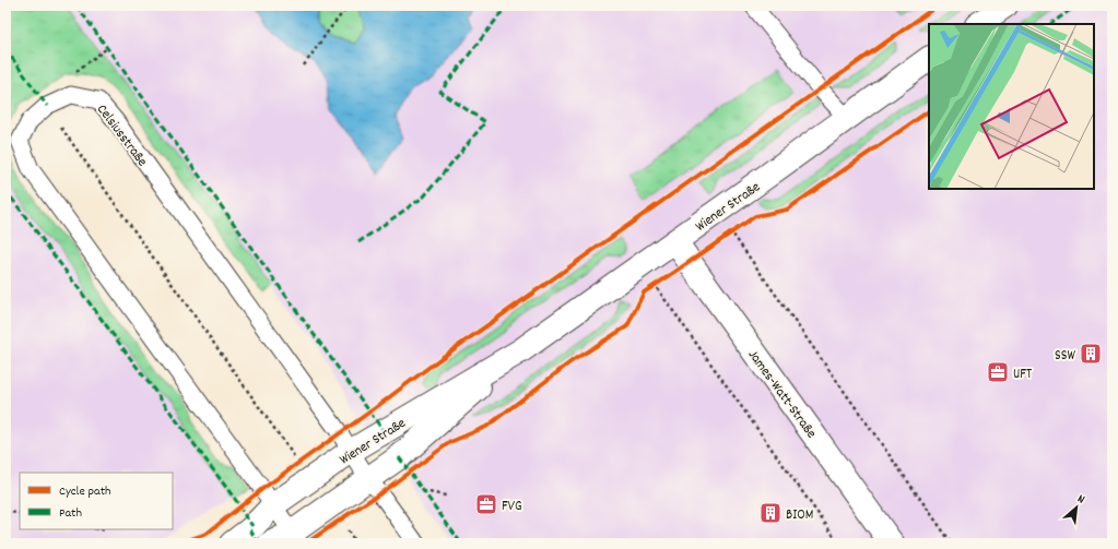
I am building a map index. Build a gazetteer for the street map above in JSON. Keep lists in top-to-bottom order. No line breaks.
{"streets":{"street":["Wiener Straße","James-Watt-Straße"],"lane":["Celsiusstraße"]},"crossings":[["Celsiusstraße","Wiener Straße"],["Wiener Straße","James-Watt-Straße"]],"places":{"building":["SSW","BIOM"],"office":["UFT","FVG"]},"legend":["Cycle path","Path"],"north":"top right"}
